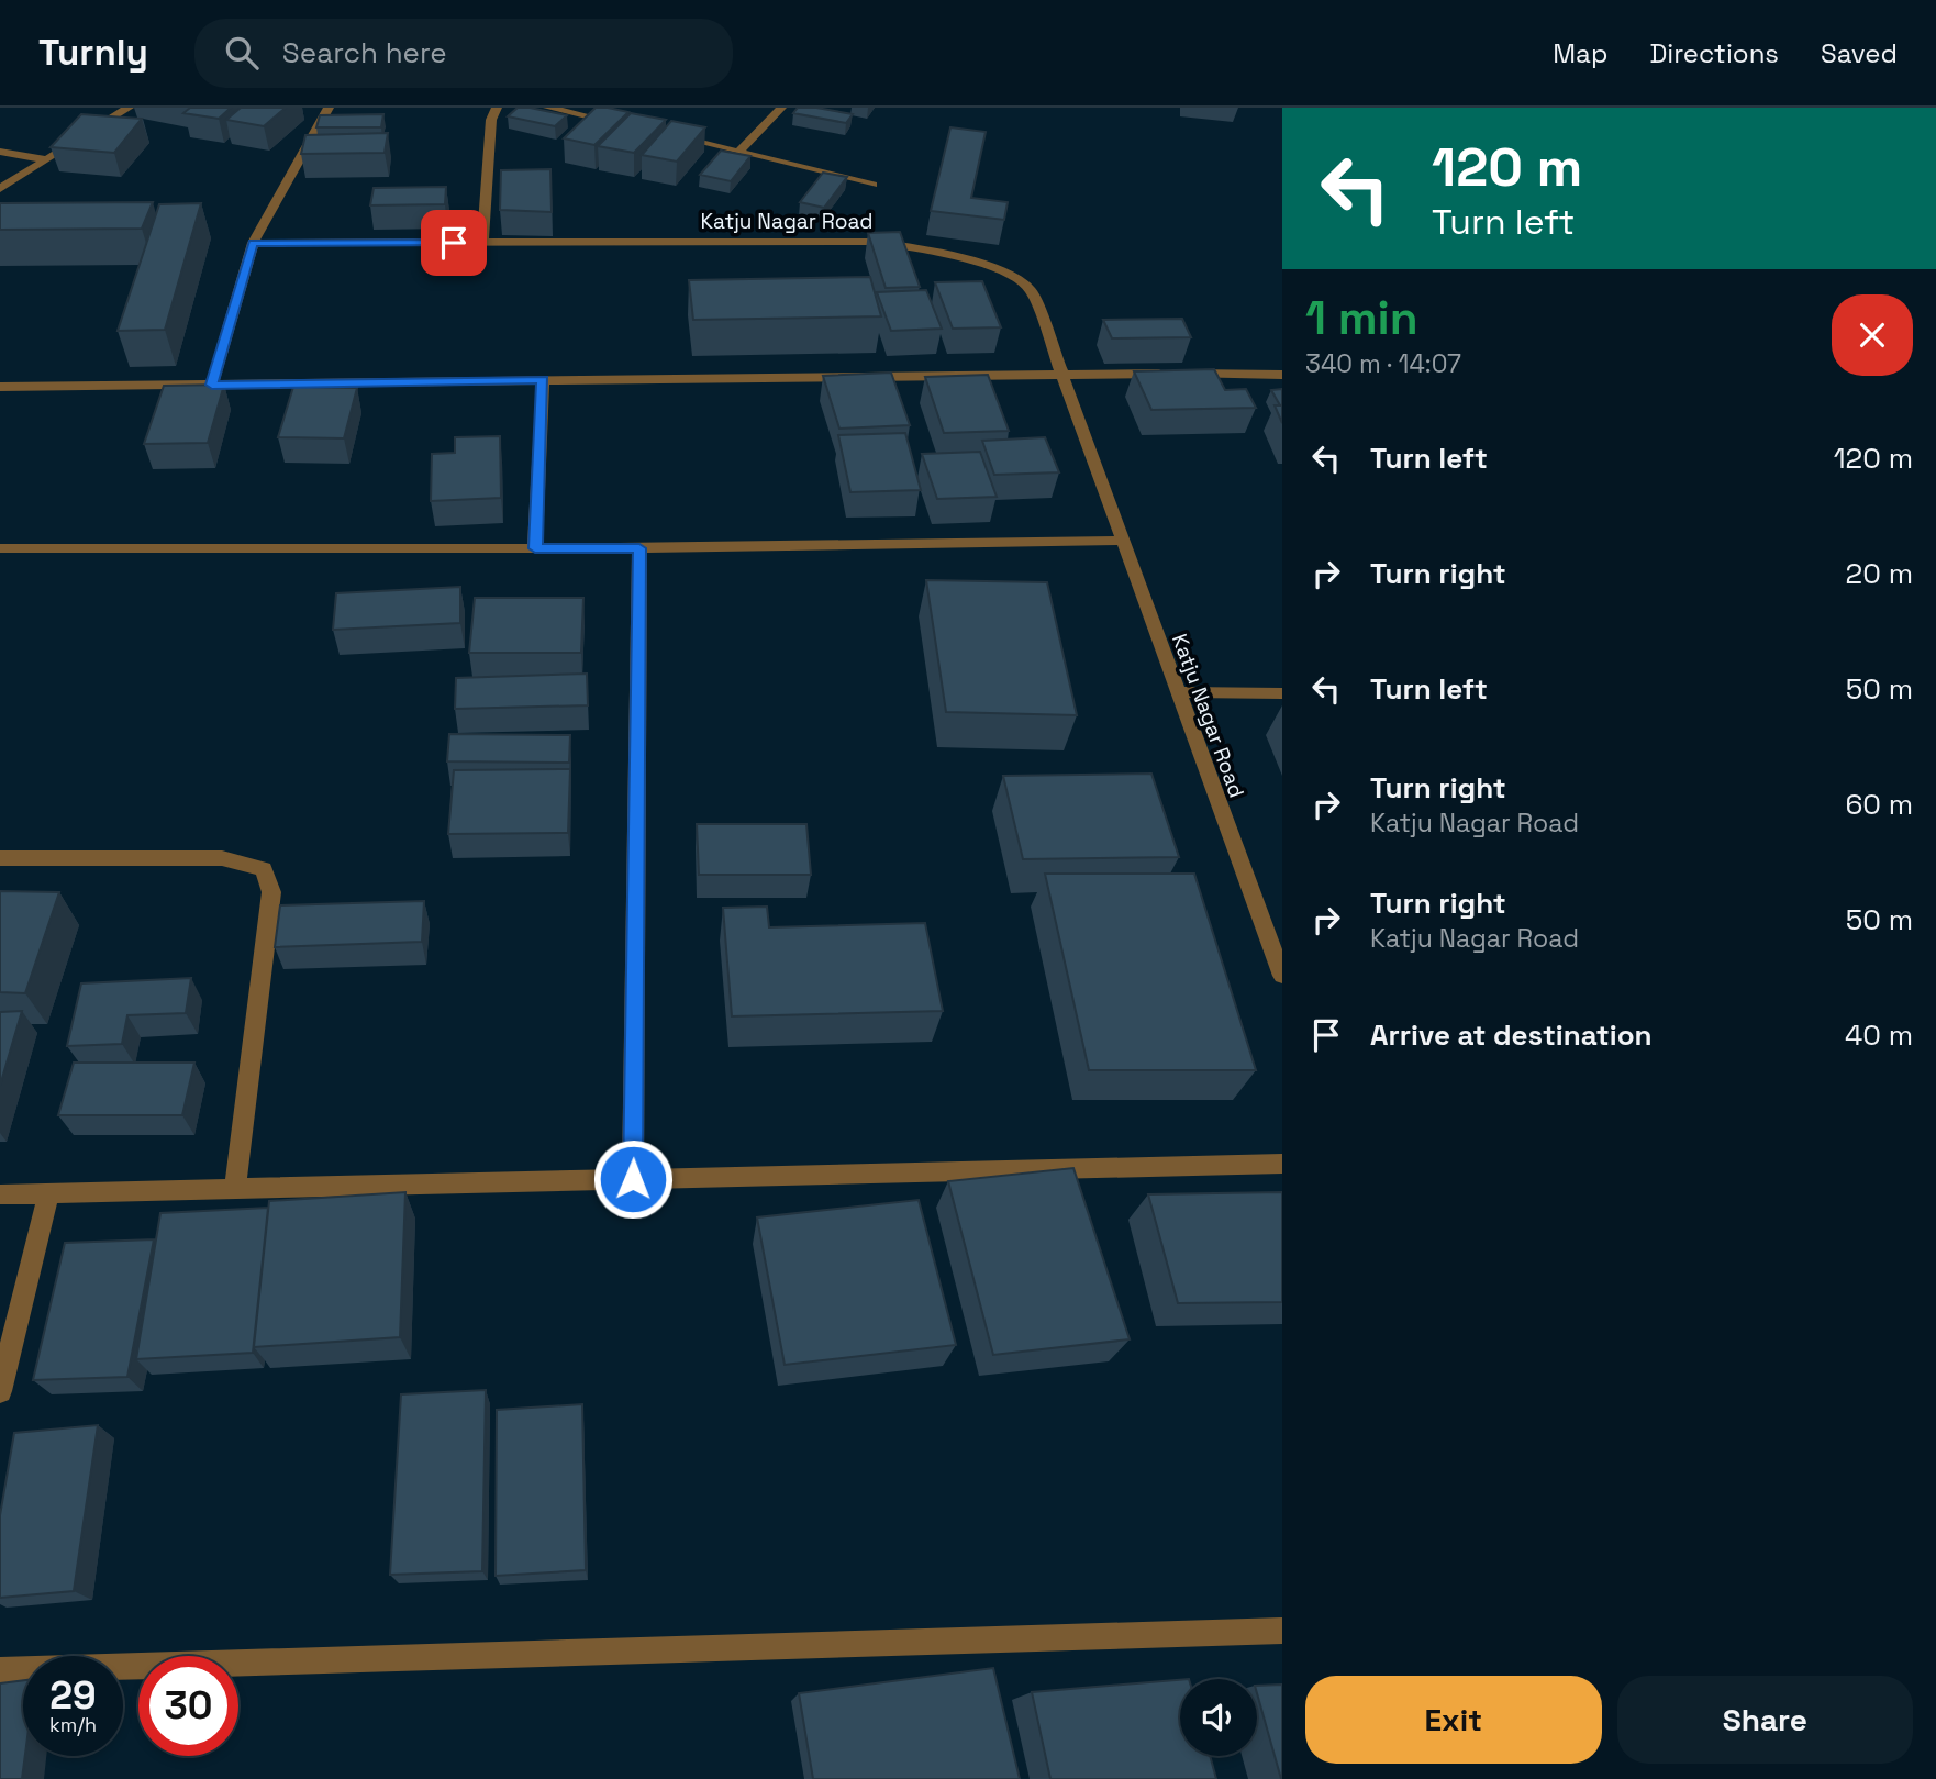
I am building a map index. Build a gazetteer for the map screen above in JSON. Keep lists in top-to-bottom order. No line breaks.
{"streets":{"street":["Katju Nagar Road"]},"page":{"header":"Turnly","search":"Search here","nav":["Map","Directions","Saved"],"turn":["120 m","Turn left"],"heading":["1 min","340 m · 14:07"],"list":[{"name":"Turn left","value":"120 m"},{"name":"Turn right","value":"20 m"},{"name":"Turn left","value":"50 m"},{"name":"Turn right","note":"Katju Nagar Road","value":"60 m"},{"name":"Turn right","note":"Katju Nagar Road","value":"50 m"},{"name":"Arrive at destination","value":"40 m"}],"speed":"29 km/h","limit":"30","buttons":["Exit","Share"]}}
